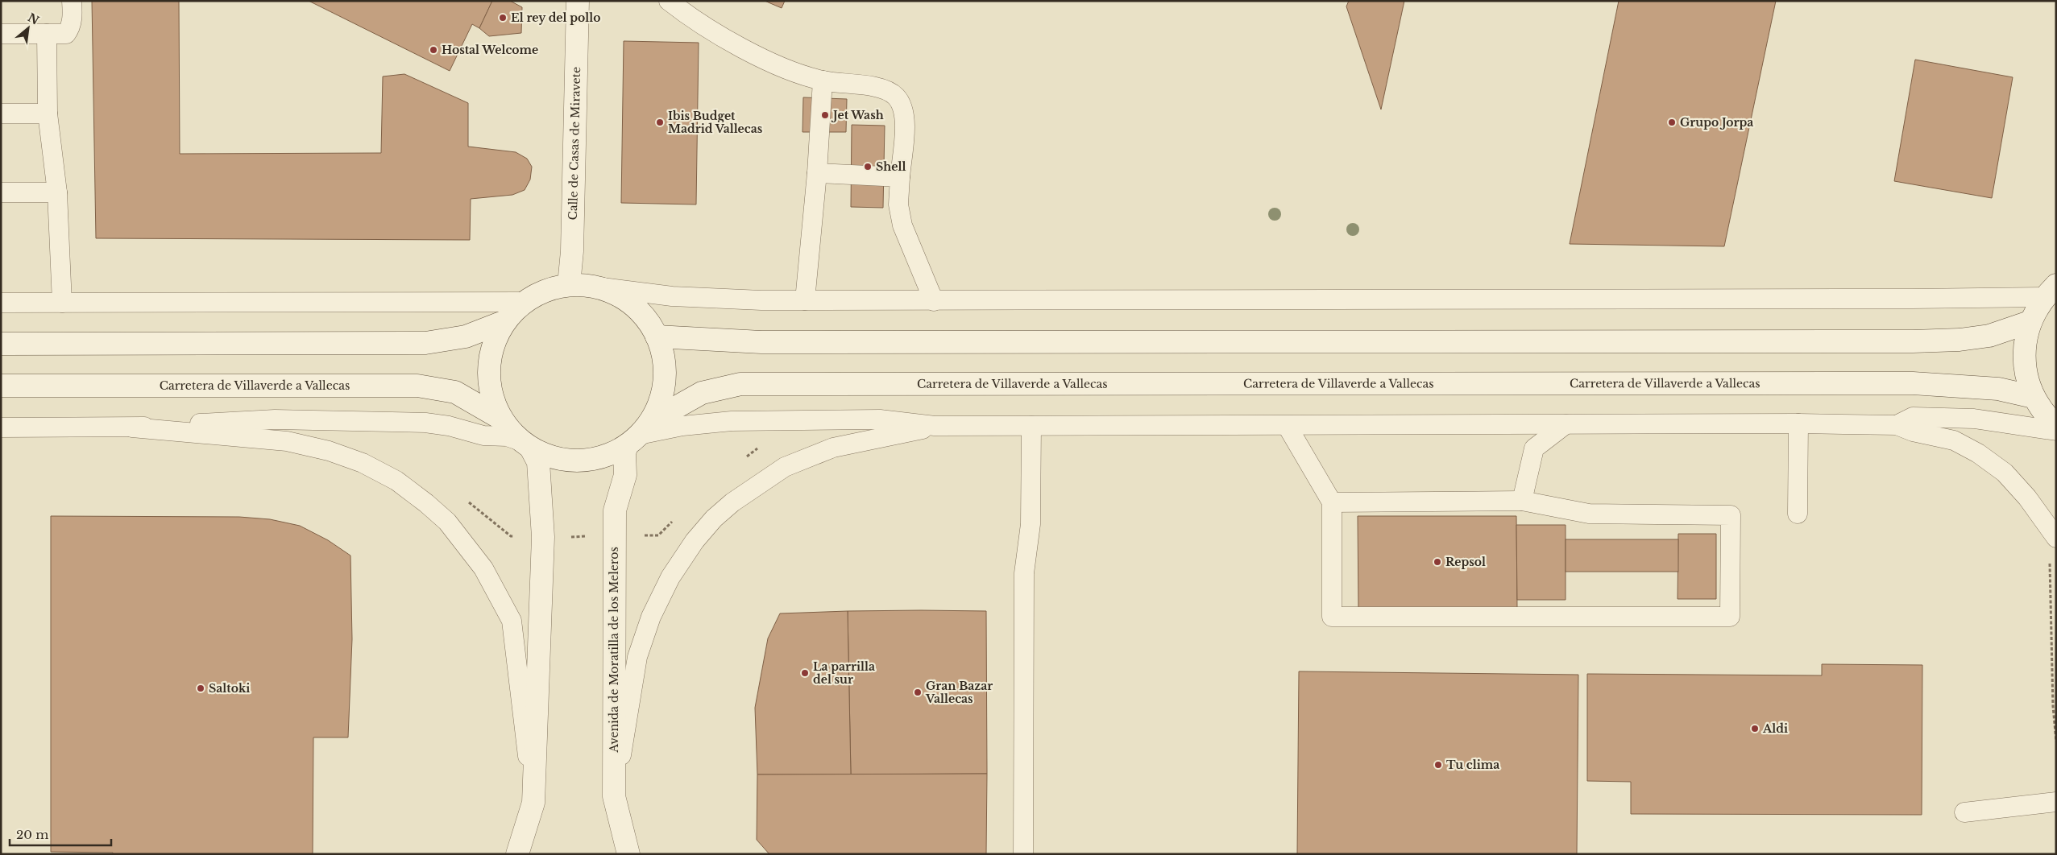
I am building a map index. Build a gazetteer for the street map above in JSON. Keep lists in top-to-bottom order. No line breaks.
{"streets":{"main road":["Calle de Casas de Miravete","Carretera de Villaverde a Vallecas","Avenida de Moratilla de los Meleros"]},"crossings":[["Carretera de Villaverde a Vallecas","Avenida de Moratilla de los Meleros"]],"places":["El rey del pollo","Hostal Welcome","Jet Wash","Ibis Budget Madrid Vallecas","Grupo Jorpa","Shell","Repsol","La parrilla del sur","Saltoki","Gran Bazar Vallecas","Aldi","Tu clima"],"scale_bar":"20 m","north":"top right"}
